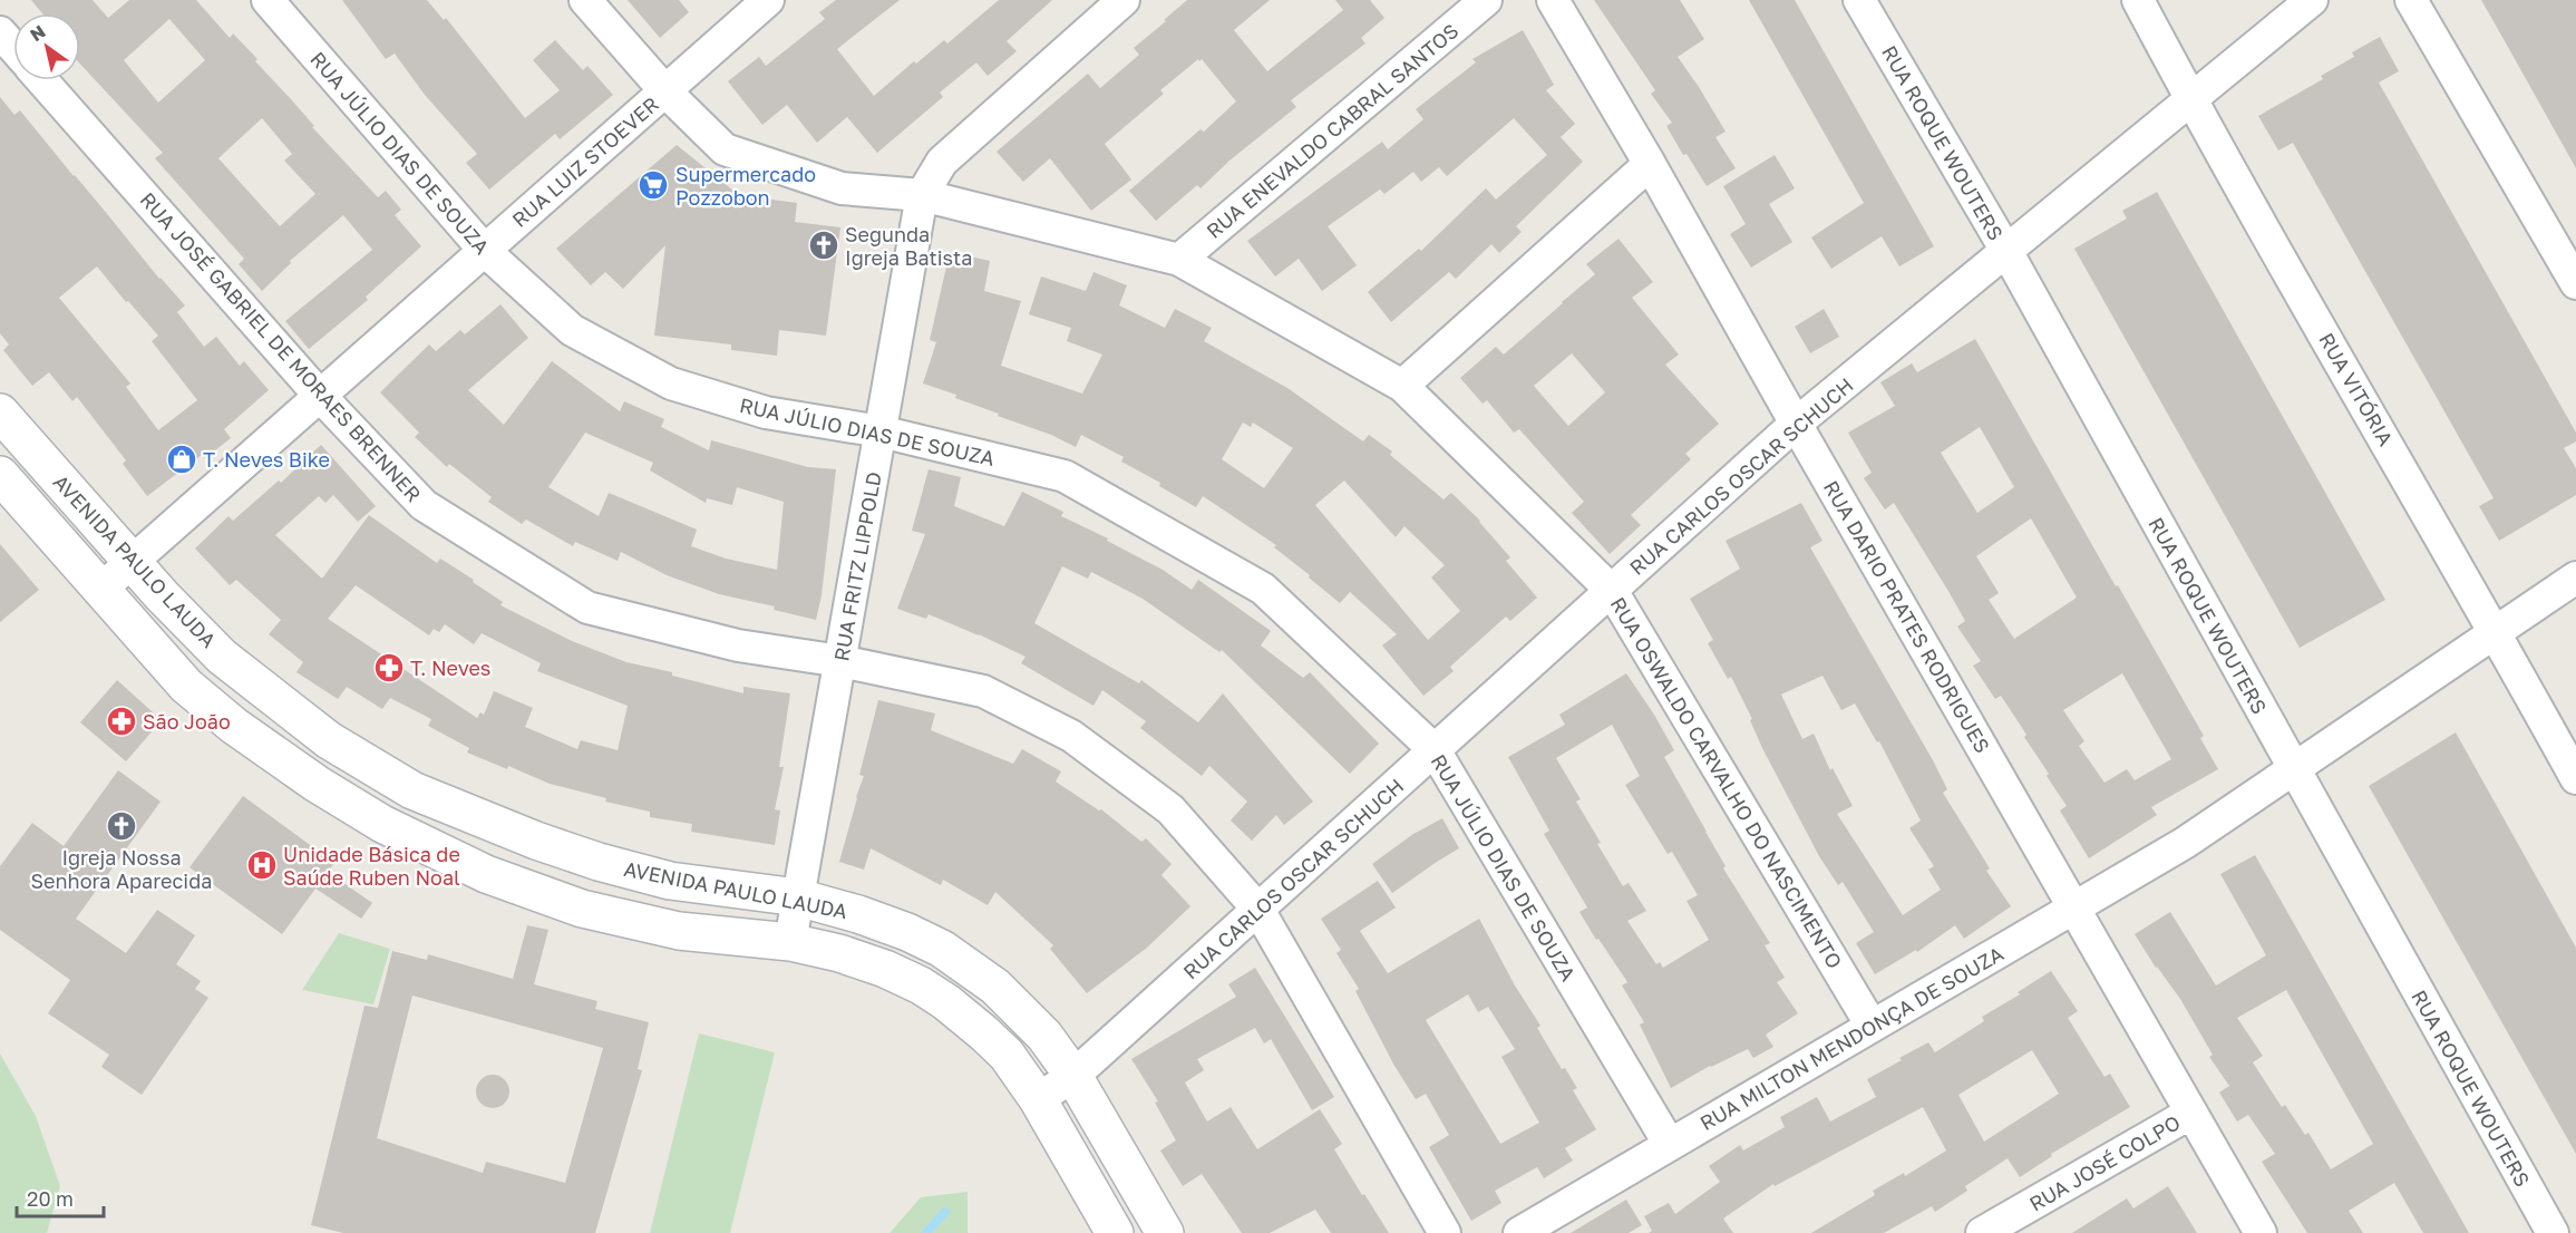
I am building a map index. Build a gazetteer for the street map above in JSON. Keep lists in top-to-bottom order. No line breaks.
{"streets":{"main road":["AVENIDA PAULO LAUDA"],"street":["RUA ENEVALDO CABRAL SANTOS","RUA ROQUE WOUTERS","RUA JÚLIO DIAS DE SOUZA","RUA LUIZ STOEVER","RUA JOSÉ GABRIEL DE MORAES BRENNER","RUA VITÓRIA","RUA CARLOS OSCAR SCHUCH","RUA FRITZ LIPPOLD","RUA DARIO PRATES RODRIGUES","RUA OSWALDO CARVALHO DO NASCIMENTO","RUA MILTON MENDONÇA DE SOUZA","RUA JOSÉ COLPO"]},"crossings":[["RUA ENEVALDO CABRAL SANTOS","RUA OSWALDO CARVALHO DO NASCIMENTO"],["RUA ROQUE WOUTERS","RUA CARLOS OSCAR SCHUCH"],["RUA ROQUE WOUTERS","RUA MILTON MENDONÇA DE SOUZA"],["RUA JÚLIO DIAS DE SOUZA","RUA LUIZ STOEVER"],["RUA JÚLIO DIAS DE SOUZA","RUA CARLOS OSCAR SCHUCH"],["RUA JÚLIO DIAS DE SOUZA","RUA FRITZ LIPPOLD"],["RUA JÚLIO DIAS DE SOUZA","RUA MILTON MENDONÇA DE SOUZA"],["RUA LUIZ STOEVER","RUA JOSÉ GABRIEL DE MORAES BRENNER"],["RUA LUIZ STOEVER","AVENIDA PAULO LAUDA"],["RUA LUIZ STOEVER","RUA OSWALDO CARVALHO DO NASCIMENTO"],["RUA JOSÉ GABRIEL DE MORAES BRENNER","RUA CARLOS OSCAR SCHUCH"],["RUA JOSÉ GABRIEL DE MORAES BRENNER","RUA FRITZ LIPPOLD"],["RUA VITÓRIA","RUA CARLOS OSCAR SCHUCH"],["RUA VITÓRIA","RUA MILTON MENDONÇA DE SOUZA"],["RUA CARLOS OSCAR SCHUCH","AVENIDA PAULO LAUDA"],["RUA CARLOS OSCAR SCHUCH","RUA DARIO PRATES RODRIGUES"],["RUA CARLOS OSCAR SCHUCH","RUA OSWALDO CARVALHO DO NASCIMENTO"],["AVENIDA PAULO LAUDA","RUA FRITZ LIPPOLD"],["RUA FRITZ LIPPOLD","RUA OSWALDO CARVALHO DO NASCIMENTO"],["RUA DARIO PRATES RODRIGUES","RUA MILTON MENDONÇA DE SOUZA"],["RUA DARIO PRATES RODRIGUES","RUA JOSÉ COLPO"],["RUA OSWALDO CARVALHO DO NASCIMENTO","RUA MILTON MENDONÇA DE SOUZA"]],"places":{"supermarket":["Supermercado Pozzobon"],"church":["Segunda Igreja Batista","Igreja Nossa Senhora Aparecida"],"shop":["T. Neves Bike"],"pharmacy":["T. Neves","São João"],"hospital":["Unidade Básica de Saúde Ruben Noal"]},"scale_bar":"20 m","north":"top left"}
